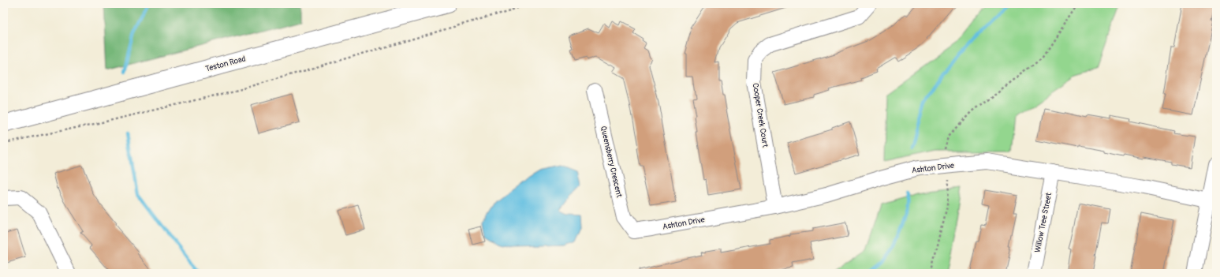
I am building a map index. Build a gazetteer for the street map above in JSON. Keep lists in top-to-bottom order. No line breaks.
{"streets":{"main road":["Teston Road"],"street":["Cooper Creek Court","Queensberry Crescent","Ashton Drive","Willow Tree Street"]},"crossings":[["Cooper Creek Court","Ashton Drive"],["Queensberry Crescent","Ashton Drive"],["Ashton Drive","Willow Tree Street"]]}
